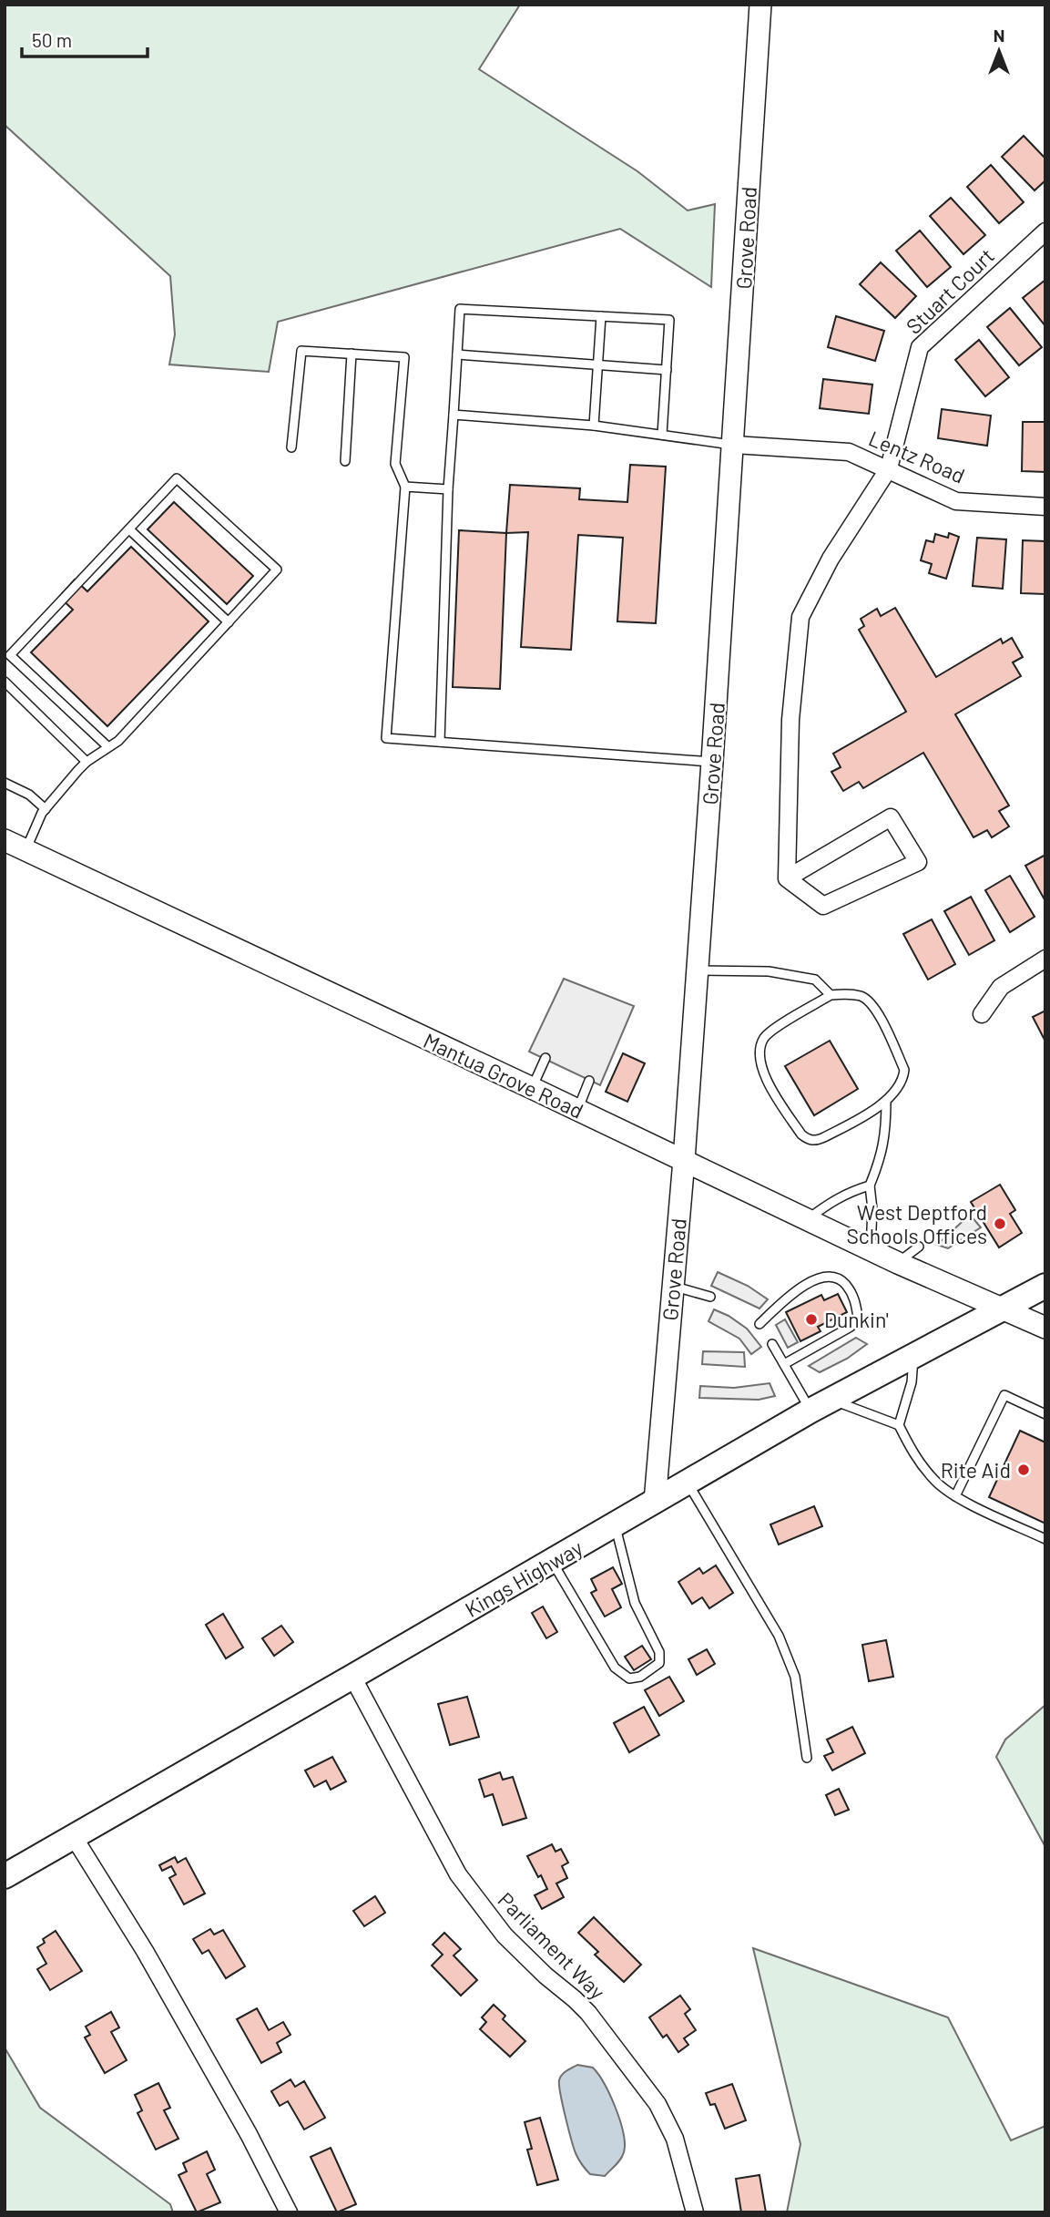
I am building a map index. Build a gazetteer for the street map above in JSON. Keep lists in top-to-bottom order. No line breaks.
{"streets":{"main road":["Grove Road","Mantua Grove Road","Kings Highway"],"street":["Stuart Court","Lentz Road","Parliament Way"]},"crossings":[["Grove Road","Lentz Road"],["Grove Road","Mantua Grove Road"],["Grove Road","Kings Highway"],["Stuart Court","Lentz Road"],["Mantua Grove Road","Kings Highway"],["Kings Highway","Parliament Way"]],"places":["West Deptford Schools Offices","Dunkin'","Rite Aid"],"scale_bar":"50 m","north":"top"}
